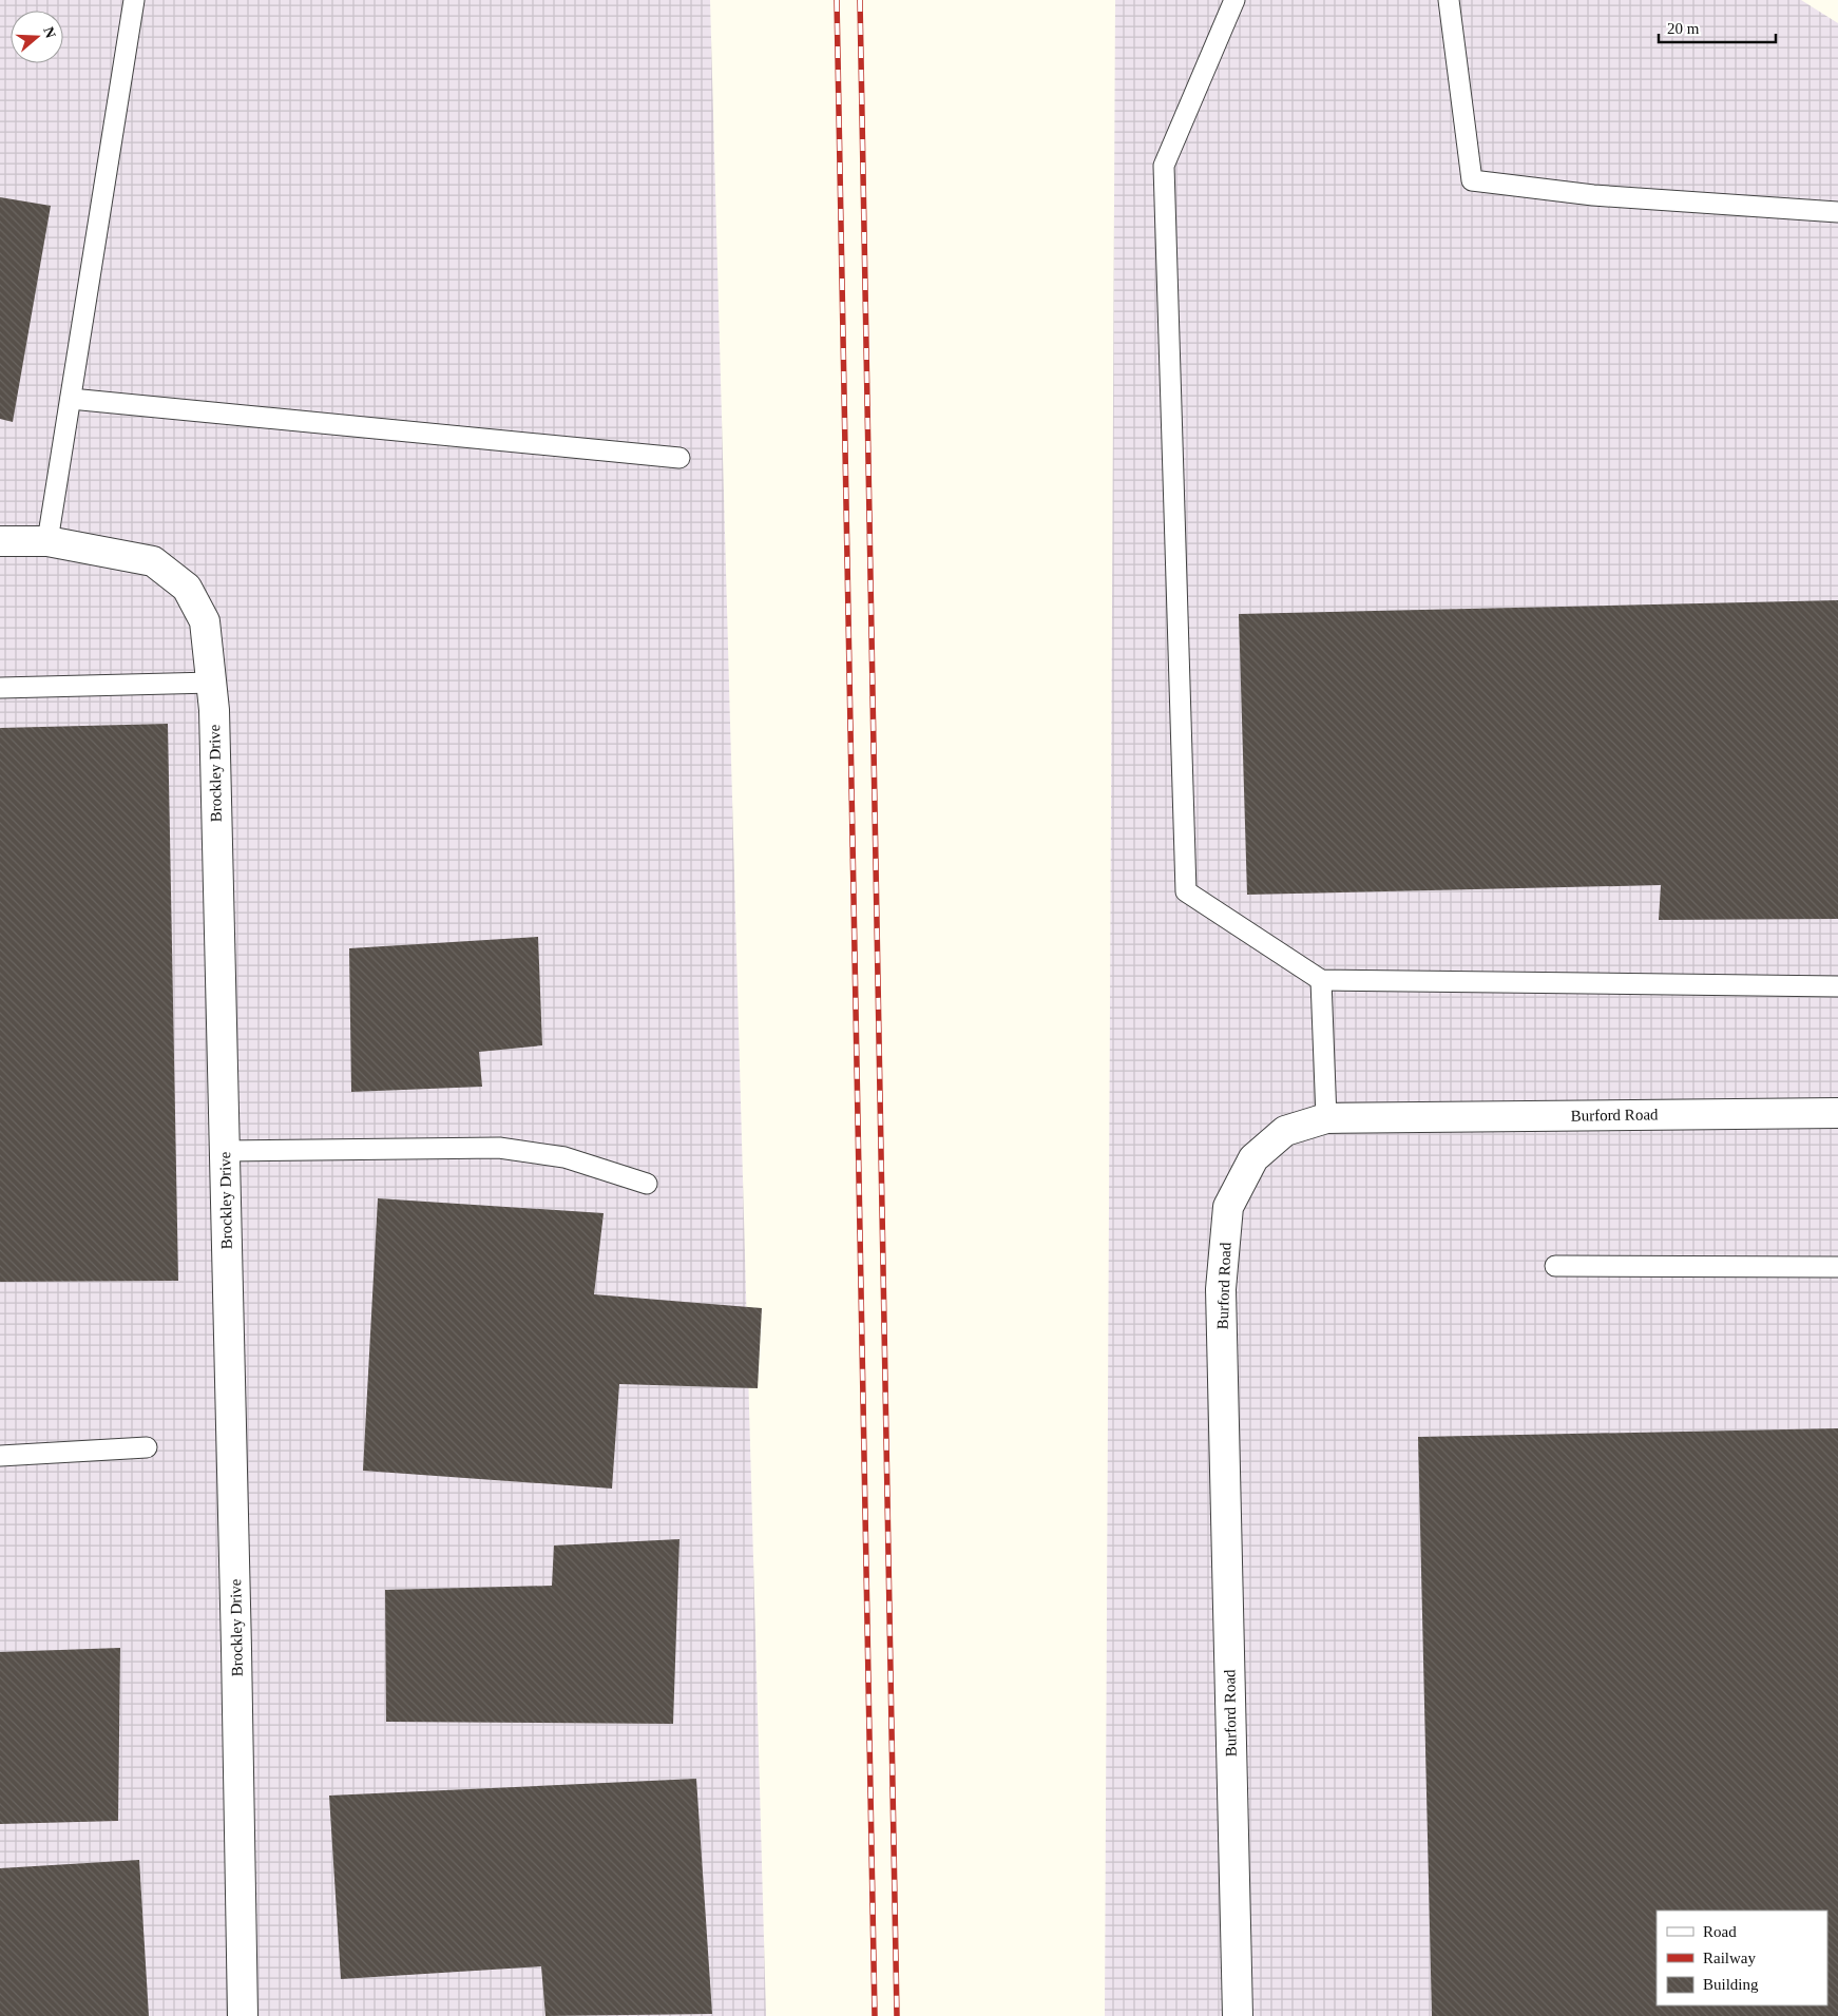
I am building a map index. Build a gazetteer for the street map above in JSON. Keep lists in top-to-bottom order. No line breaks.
{"streets":{"street":["Brockley Drive","Burford Road"]},"legend":["Road","Railway","Building"],"scale_bar":"20 m","north":"right"}
